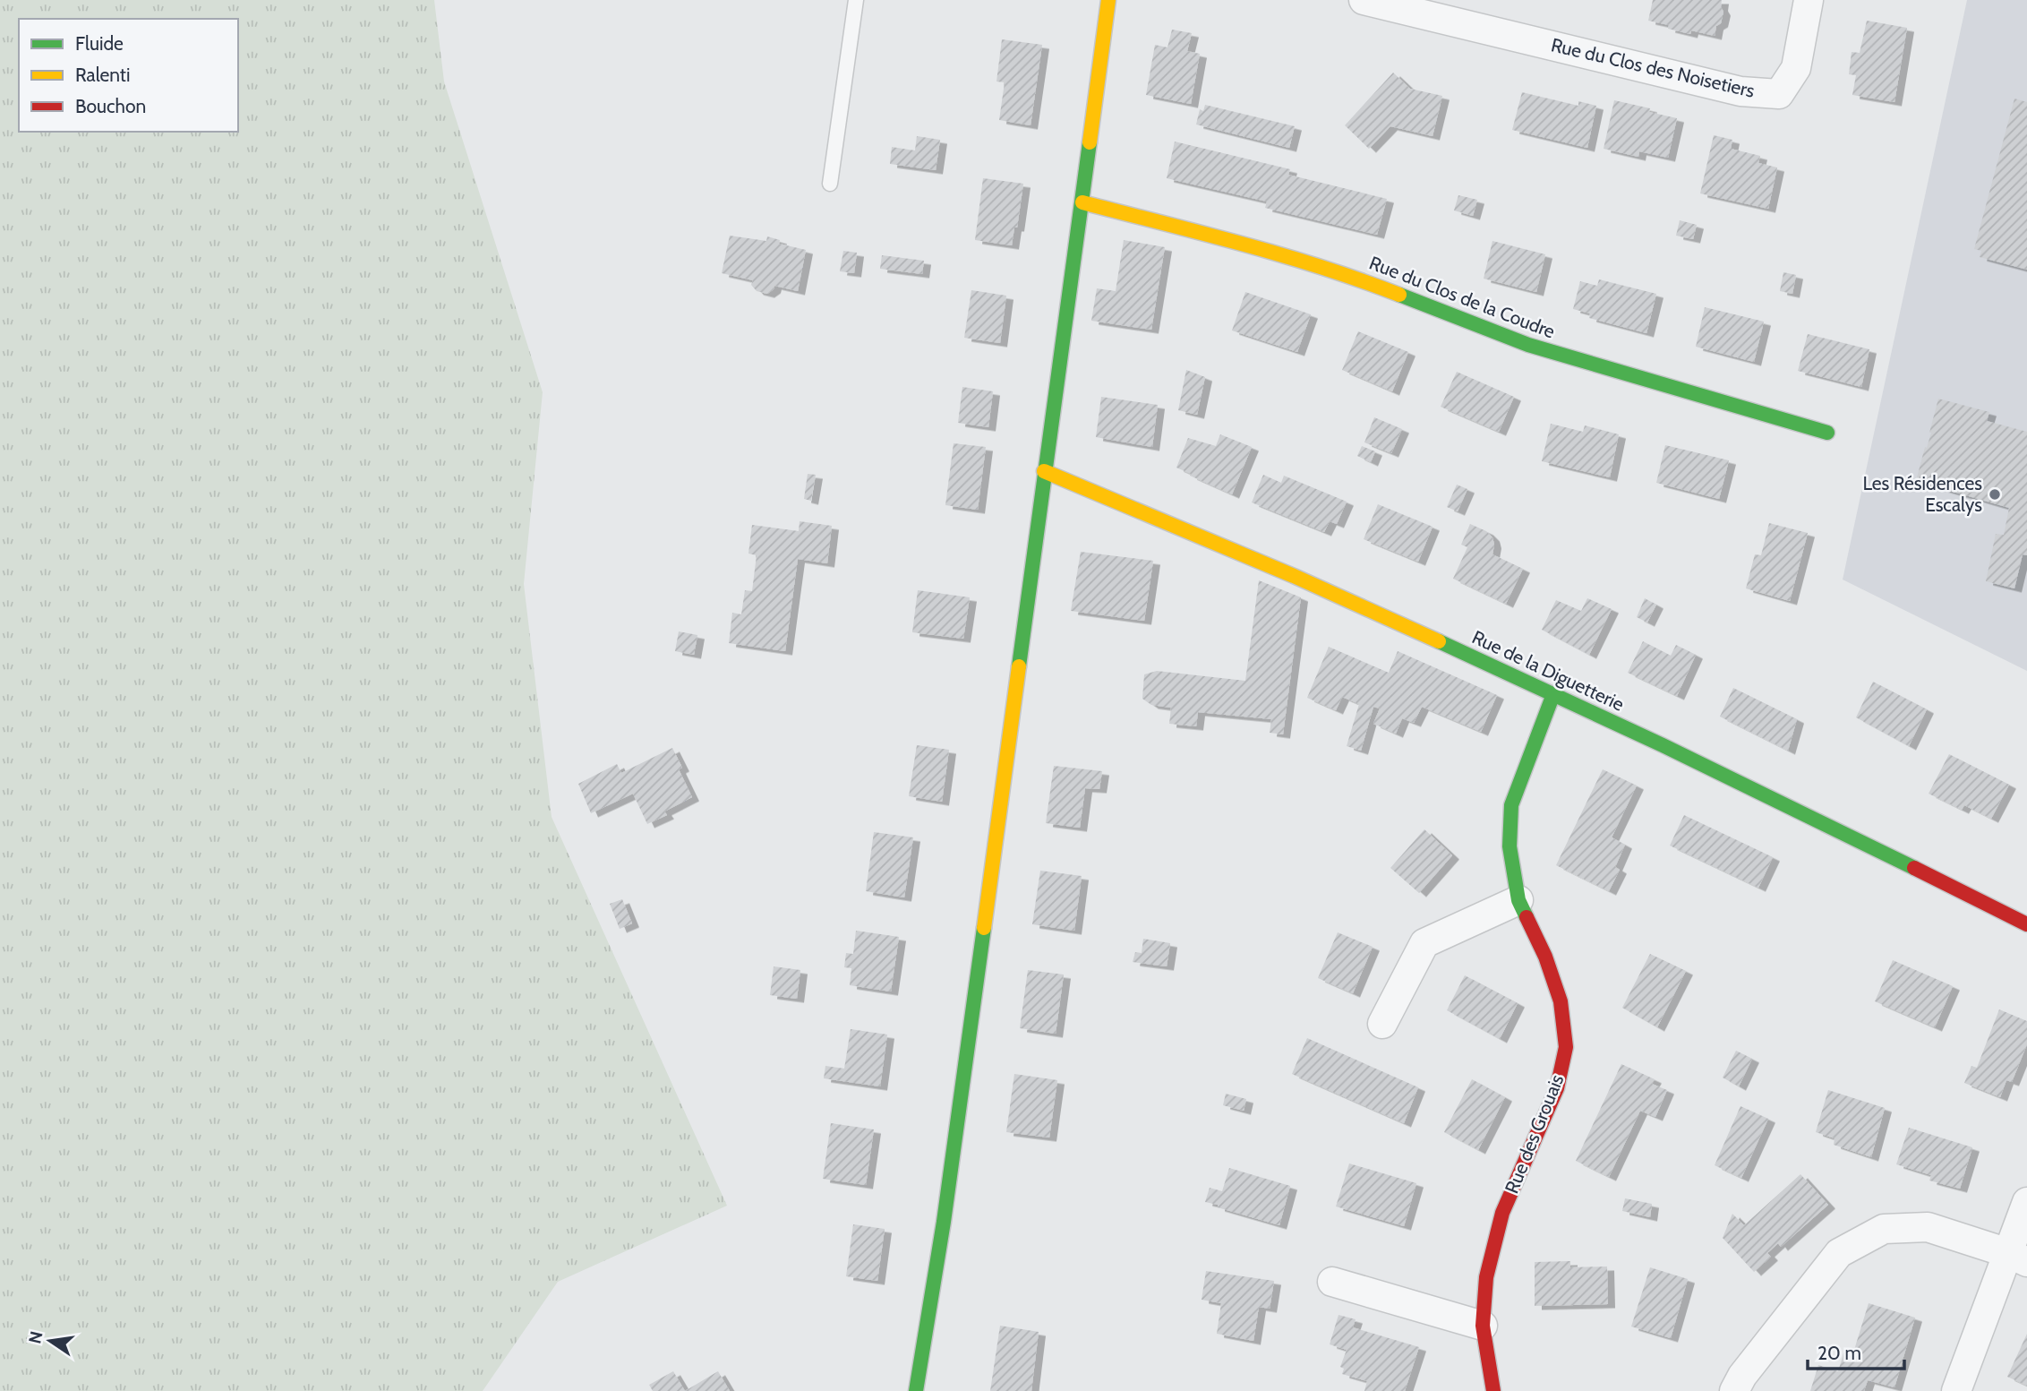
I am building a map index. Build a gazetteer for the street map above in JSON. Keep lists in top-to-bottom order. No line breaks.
{"streets":{"street":["Rue du Clos des Noisetiers","Rue du Clos de la Coudre","Rue de la Diguetterie","Rue des Grouais"]},"crossings":[["Rue de la Diguetterie","Rue des Grouais"]],"places":["Les Résidences Escalys"],"legend":["Fluide","Ralenti","Bouchon"],"scale_bar":"20 m","north":"left"}
